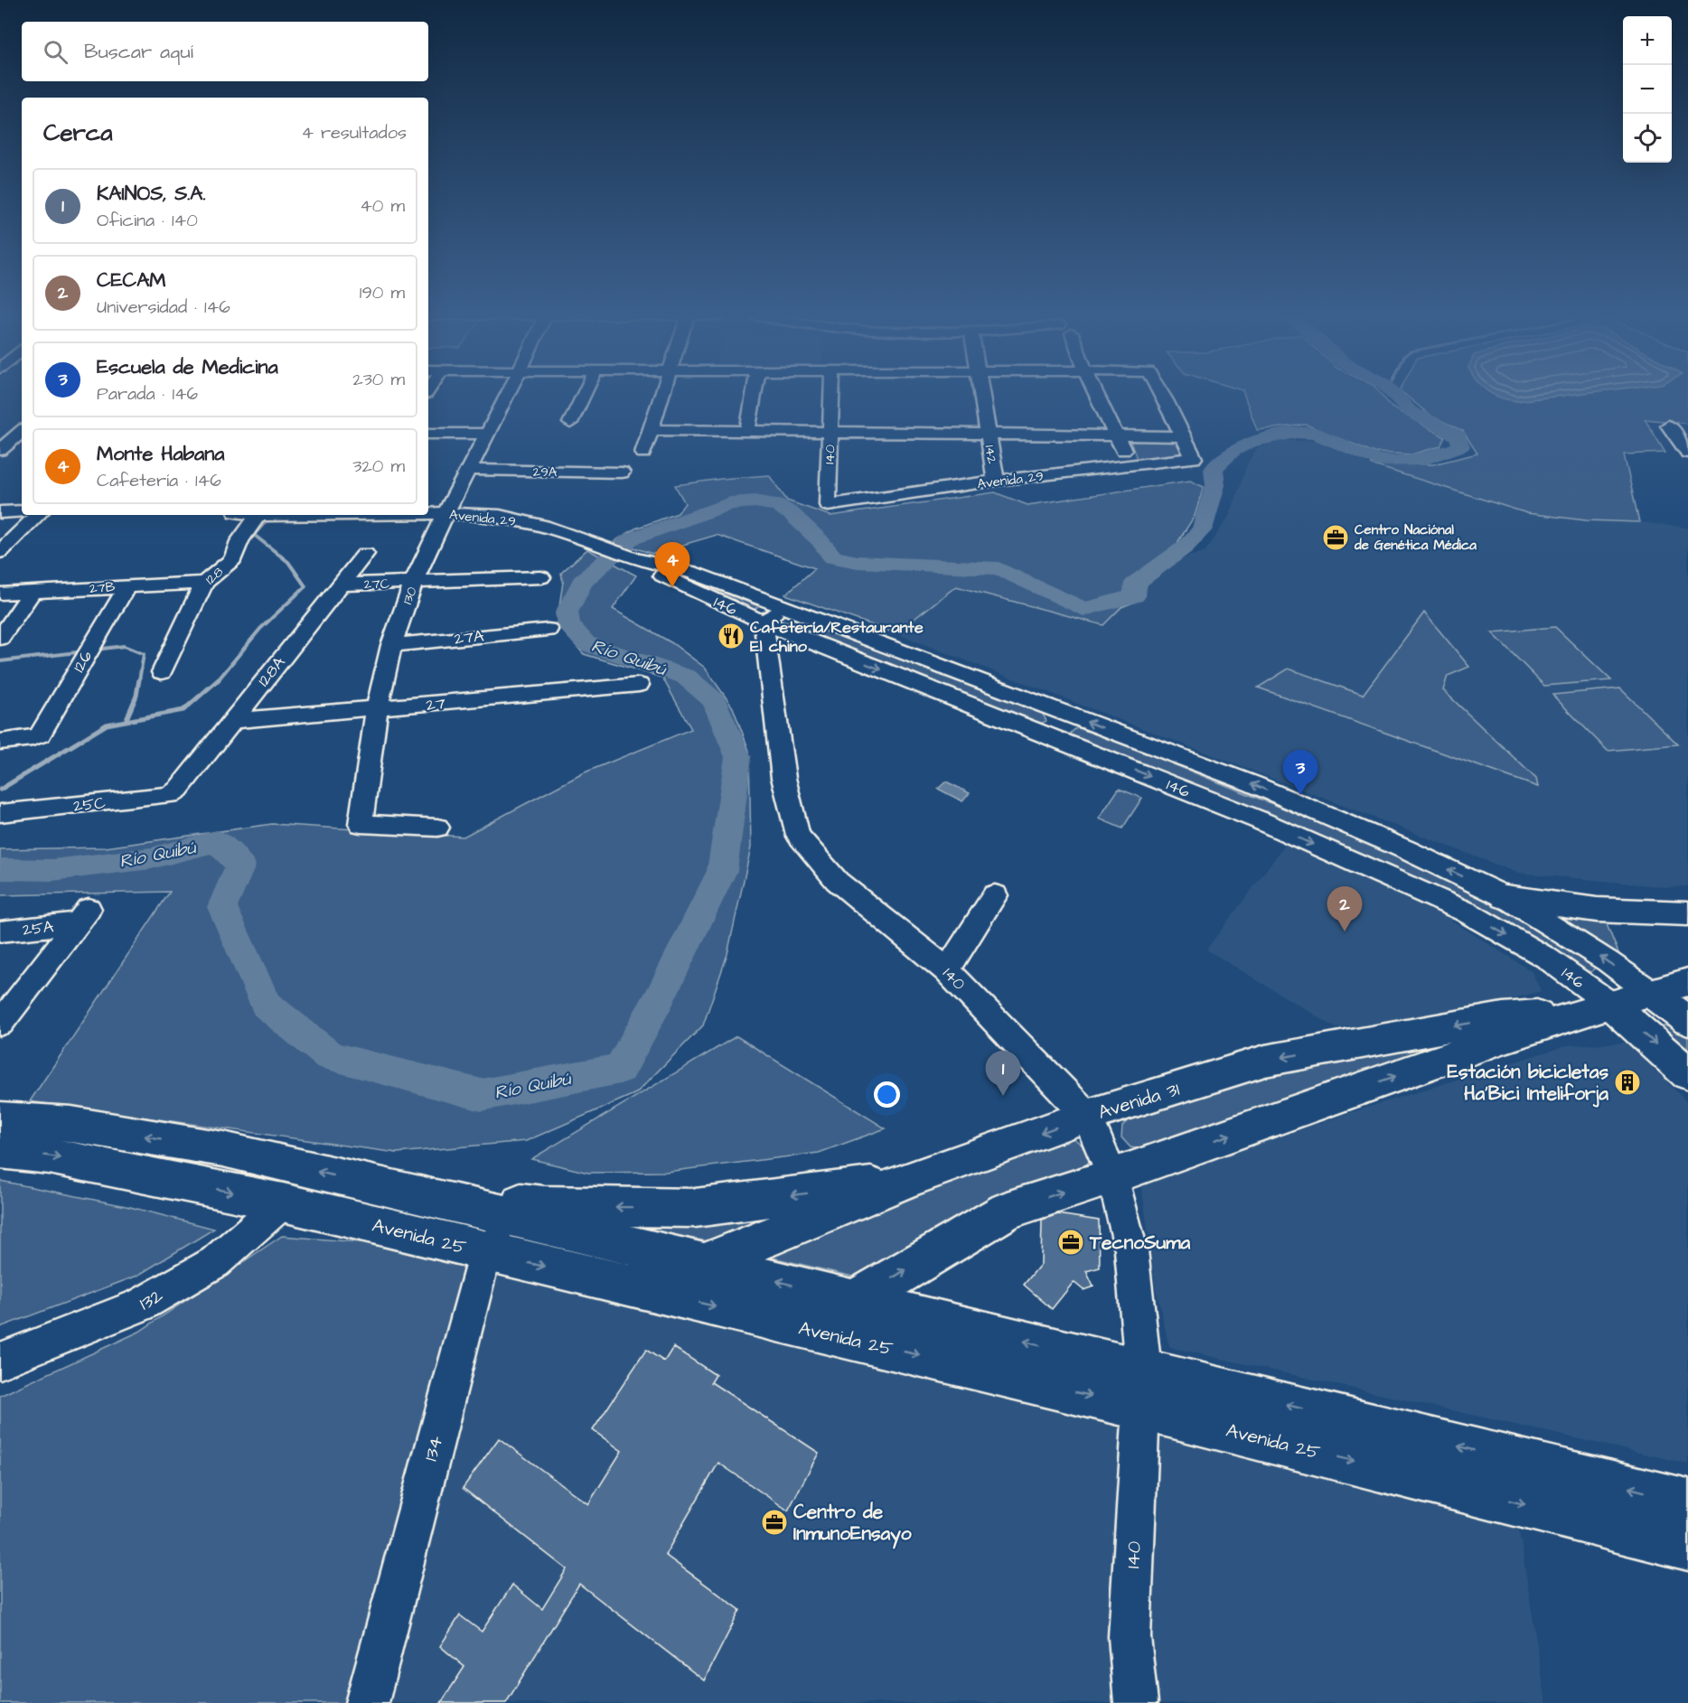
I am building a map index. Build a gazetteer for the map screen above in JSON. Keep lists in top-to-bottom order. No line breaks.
{"streets":{"main road":["146","Avenida 31","Avenida 25"],"street":["140","142","29A","Avenida 29","128","27C","27B","130","27A","126","128A","27","25C","25A","132","134"]},"crossings":[["140","Avenida 29"],["140","146"],["140","Avenida 31"],["140","Avenida 25"],["142","Avenida 29"],["29A","130"],["Avenida 29","130"],["Avenida 29","146"],["128","27B"],["27C","130"],["27C","128A"],["27B","126"],["130","27A"],["130","27"],["146","Avenida 31"],["128A","27"],["128A","25C"],["Avenida 31","Avenida 25"],["Avenida 25","132"],["Avenida 25","134"]],"water":["Río Quibú"],"places":{"office":["Centro Naciónal de Genética Médica","TecnoSuma","Centro de InmunoEnsayo"],"restaurant":["Cafetería/Restaurante El chino"],"building":["Estación bicicletas Ha'Bici Inteliforja"]},"page":{"map_buttons":["+","−"],"search":"Buscar aquí","heading":["Cerca","4 resultados"],"list":[{"mark":"1","name":"KAINOS, S.A.","note":"Oficina · 140","value":"40 m"},{"mark":"2","name":"CECAM","note":"Universidad · 146","value":"190 m"},{"mark":"3","name":"Escuela de Medicina","note":"Parada · 146","value":"230 m"},{"mark":"4","name":"Monte Habana","note":"Cafetería · 146","value":"320 m"}],"pins":["4","3","2","1"]}}
